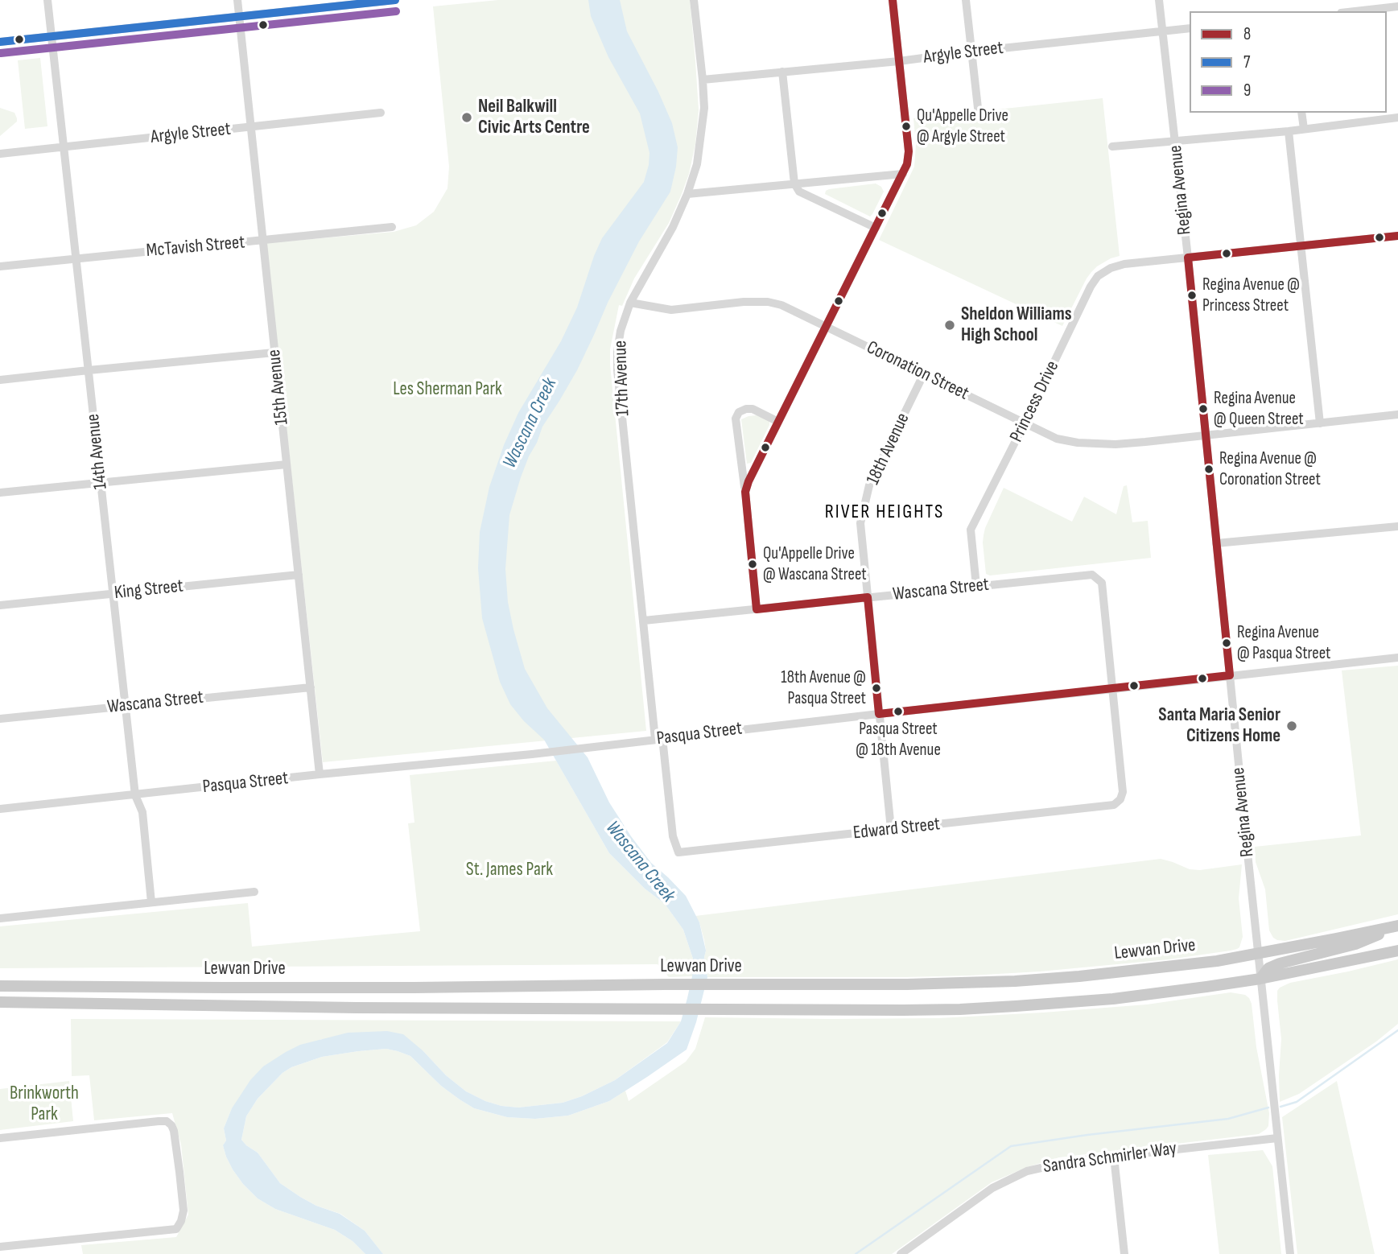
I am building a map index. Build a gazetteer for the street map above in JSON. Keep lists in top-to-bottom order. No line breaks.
{"streets":{"main road":["Lewvan Drive"],"street":["Argyle Street","Regina Avenue","McTavish Street","Coronation Street","17th Avenue","15th Avenue","Princess Drive","18th Avenue","14th Avenue","King Street","Wascana Street","Pasqua Street","Edward Street","Sandra Schmirler Way"]},"crossings":[["Argyle Street","Regina Avenue"],["Argyle Street","17th Avenue"],["Argyle Street","15th Avenue"],["Argyle Street","14th Avenue"],["Regina Avenue","Coronation Street"],["Regina Avenue","Princess Drive"],["Regina Avenue","Pasqua Street"],["Regina Avenue","Lewvan Drive"],["Regina Avenue","Sandra Schmirler Way"],["McTavish Street","15th Avenue"],["McTavish Street","14th Avenue"],["Coronation Street","17th Avenue"],["Coronation Street","Princess Drive"],["Coronation Street","18th Avenue"],["17th Avenue","Wascana Street"],["17th Avenue","Pasqua Street"],["17th Avenue","Edward Street"],["15th Avenue","King Street"],["15th Avenue","Wascana Street"],["15th Avenue","Pasqua Street"],["Princess Drive","Wascana Street"],["18th Avenue","Wascana Street"],["18th Avenue","Pasqua Street"],["18th Avenue","Edward Street"],["14th Avenue","King Street"],["14th Avenue","Wascana Street"],["14th Avenue","Pasqua Street"],["Wascana Street","Pasqua Street"],["Wascana Street","Edward Street"],["Pasqua Street","Edward Street"]],"districts":["RIVER HEIGHTS"],"water":["Wascana Creek"],"parks":["Les Sherman Park","St. James Park","Brinkworth Park"],"places":["Neil Balkwill Civic Arts Centre","Qu'Appelle Drive @ Argyle Street","Regina Avenue @ Princess Street","Sheldon Williams High School","Regina Avenue @ Queen Street","Regina Avenue @ Coronation Street","Qu'Appelle Drive @ Wascana Street","Regina Avenue @ Pasqua Street","18th Avenue @ Pasqua Street","Pasqua Street @ 18th Avenue","Santa Maria Senior Citizens Home"],"lines":["transit line 8","transit line 7","transit line 9"],"legend":["8","7","9"]}
